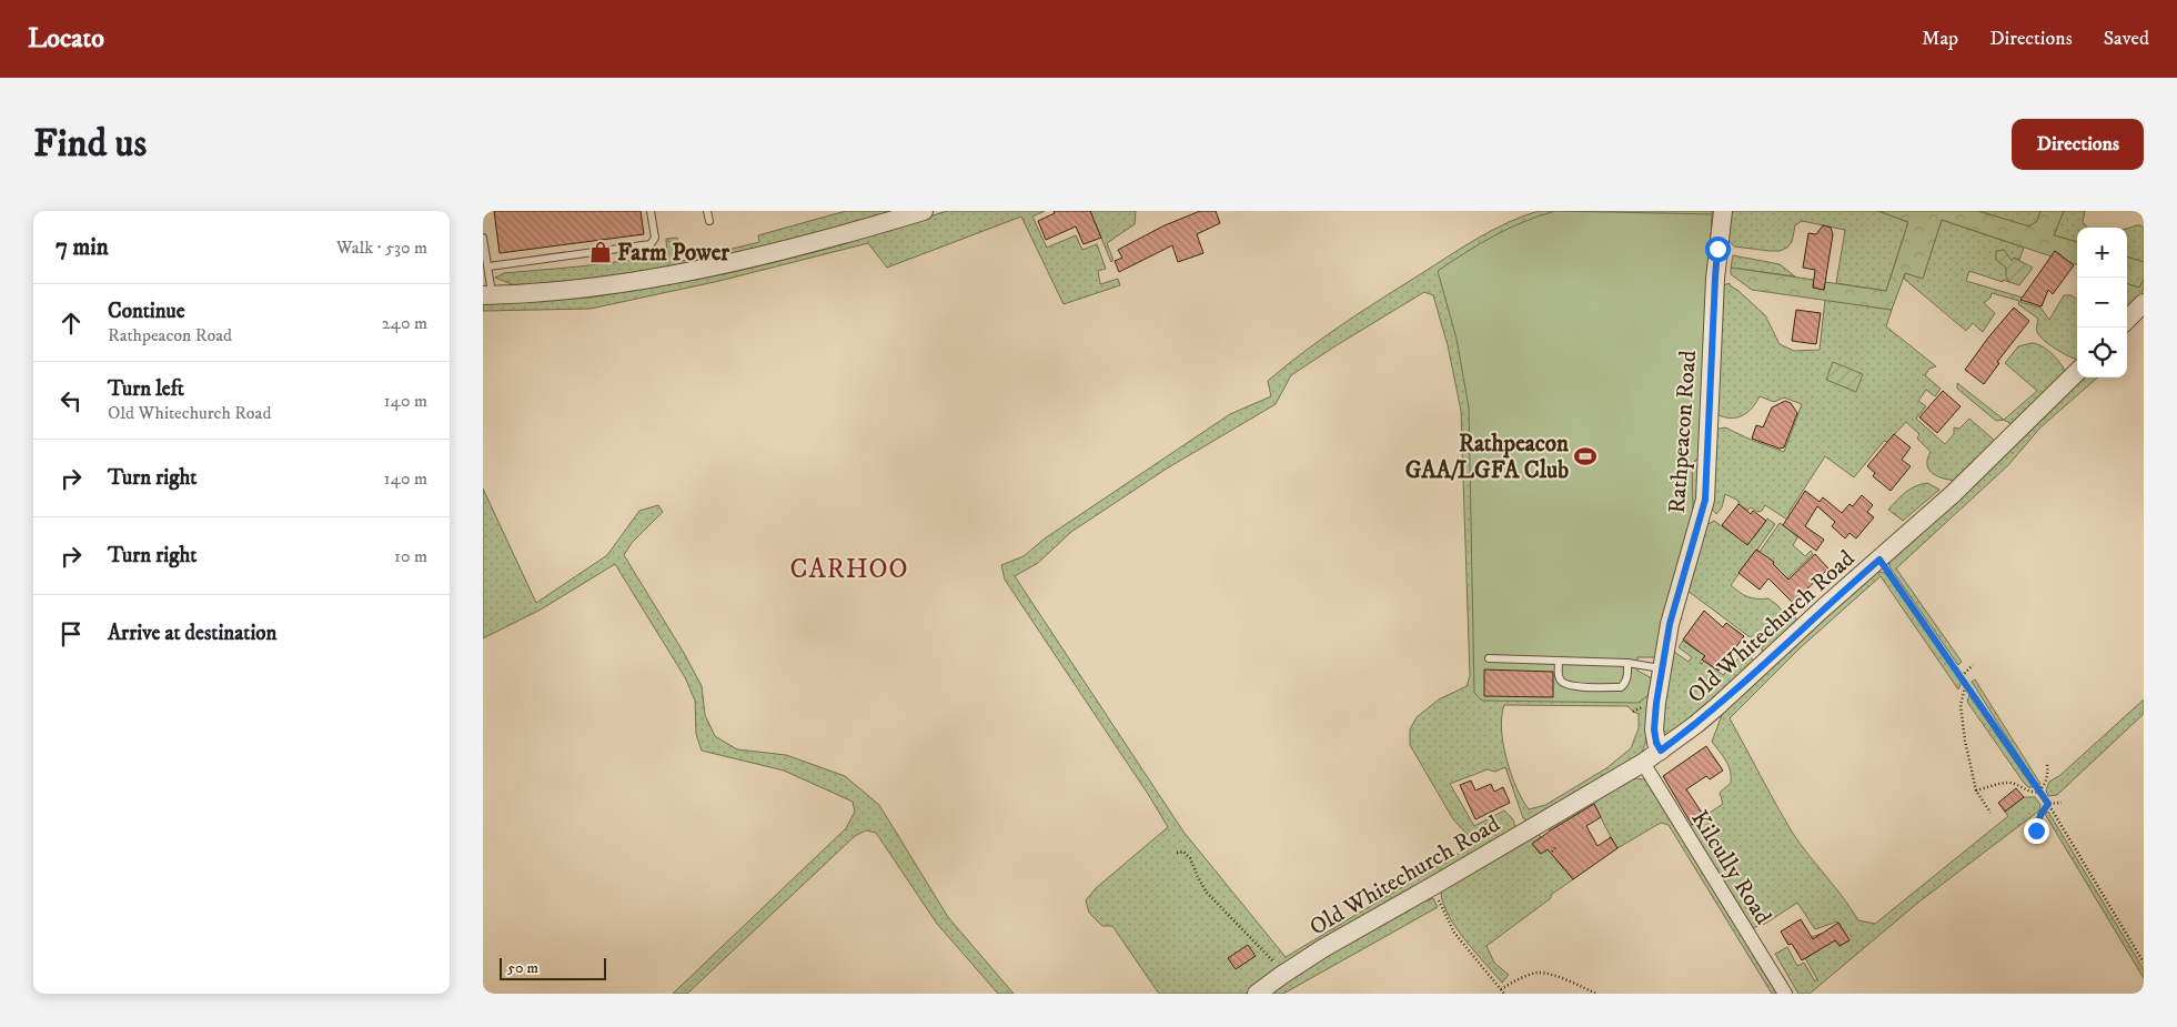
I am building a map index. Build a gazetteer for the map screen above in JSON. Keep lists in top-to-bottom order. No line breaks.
{"streets":{"street":["Rathpeacon Road","Old Whitechurch Road","Kilcully Road"]},"crossings":[["Rathpeacon Road","Old Whitechurch Road"],["Old Whitechurch Road","Kilcully Road"]],"districts":["CARHOO"],"places":{"shop":["Farm Power"],"sports":["Rathpeacon GAA/LGFA Club"]},"scale_bar":"50 m","page":{"header":"Locato","nav":["Map","Directions","Saved"],"buttons":"Directions","title":"Find us","heading":["7 min","Walk · 530 m"],"map_buttons":["+","−"],"list":[["Continue","Rathpeacon Road","240 m"],["Turn left","Old Whitechurch Road","140 m"],["Turn right","140 m"],["Turn right","10 m"],"Arrive at destination"],"scale":"50 m"}}
